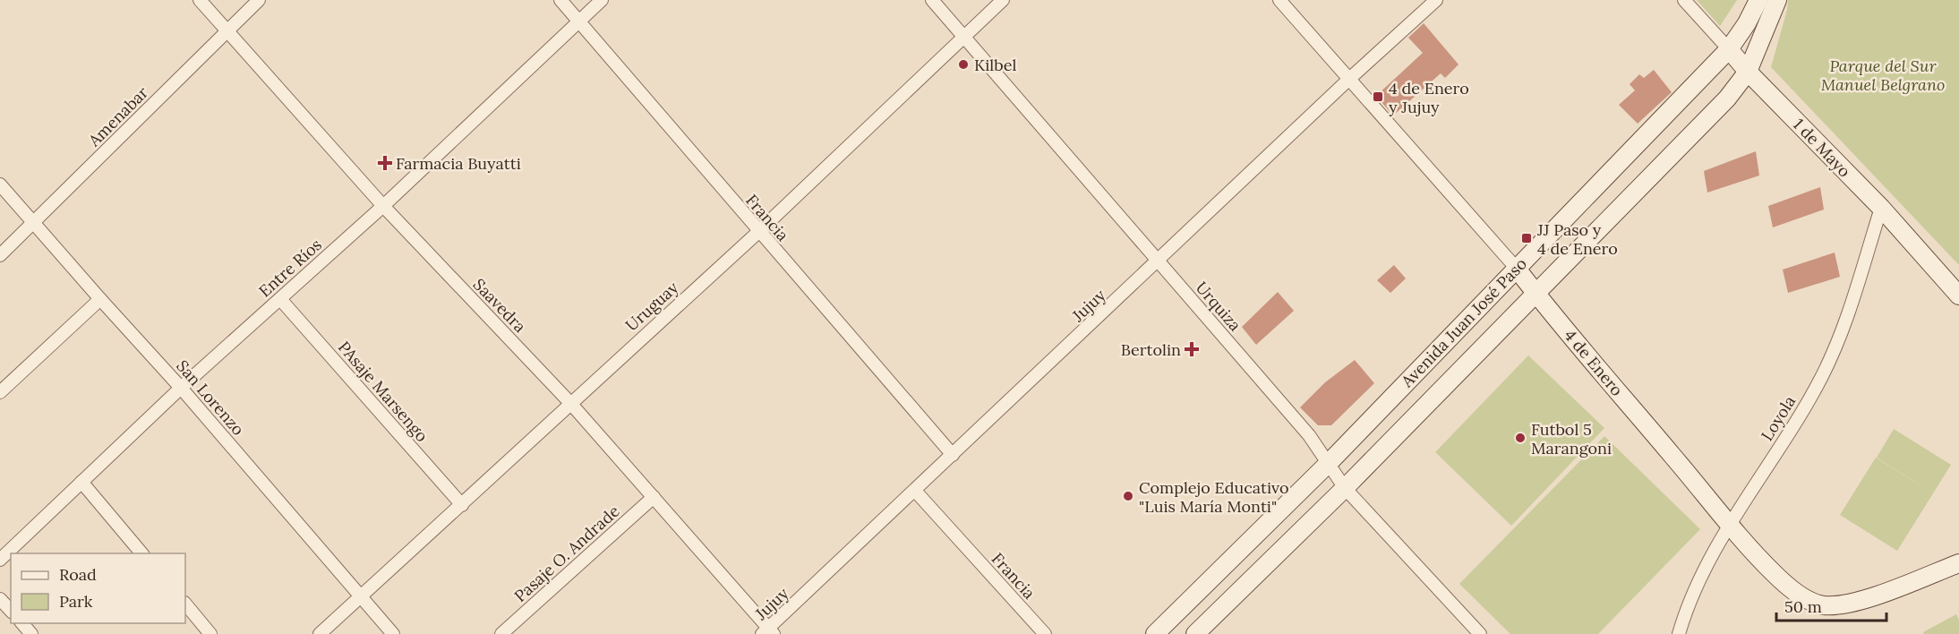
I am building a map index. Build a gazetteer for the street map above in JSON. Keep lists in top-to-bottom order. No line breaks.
{"streets":{"main road":["1 de Mayo","Avenida Juan José Paso","4 de Enero"],"street":["Amenabar","Francia","Entre Ríos","Saavedra","Jujuy","Uruguay","Urquiza","PAsaje Marsengo","San Lorenzo","Loyola","Pasaje O. Andrade"]},"crossings":[["Amenabar","Saavedra"],["Amenabar","San Lorenzo"],["1 de Mayo","Avenida Juan José Paso"],["1 de Mayo","Loyola"],["Francia","Entre Ríos"],["Francia","Jujuy"],["Francia","Uruguay"],["Entre Ríos","Saavedra"],["Entre Ríos","PAsaje Marsengo"],["Entre Ríos","San Lorenzo"],["Saavedra","Jujuy"],["Saavedra","Uruguay"],["Saavedra","Pasaje O. Andrade"],["Jujuy","Urquiza"],["Jujuy","4 de Enero"],["Uruguay","Urquiza"],["Uruguay","PAsaje Marsengo"],["Uruguay","San Lorenzo"],["Urquiza","Avenida Juan José Paso"],["Avenida Juan José Paso","4 de Enero"],["4 de Enero","Loyola"]],"parks":["Parque del Sur Manuel Belgrano"],"places":{"other":["Kilbel","Futbol 5 Marangoni","Complejo Educativo \"Luis María Monti\""],"transit":["4 de Enero y Jujuy","JJ Paso y 4 de Enero"],"health":["Farmacia Buyatti","Bertolin"]},"legend":["Road","Park"],"scale_bar":"50 m"}
